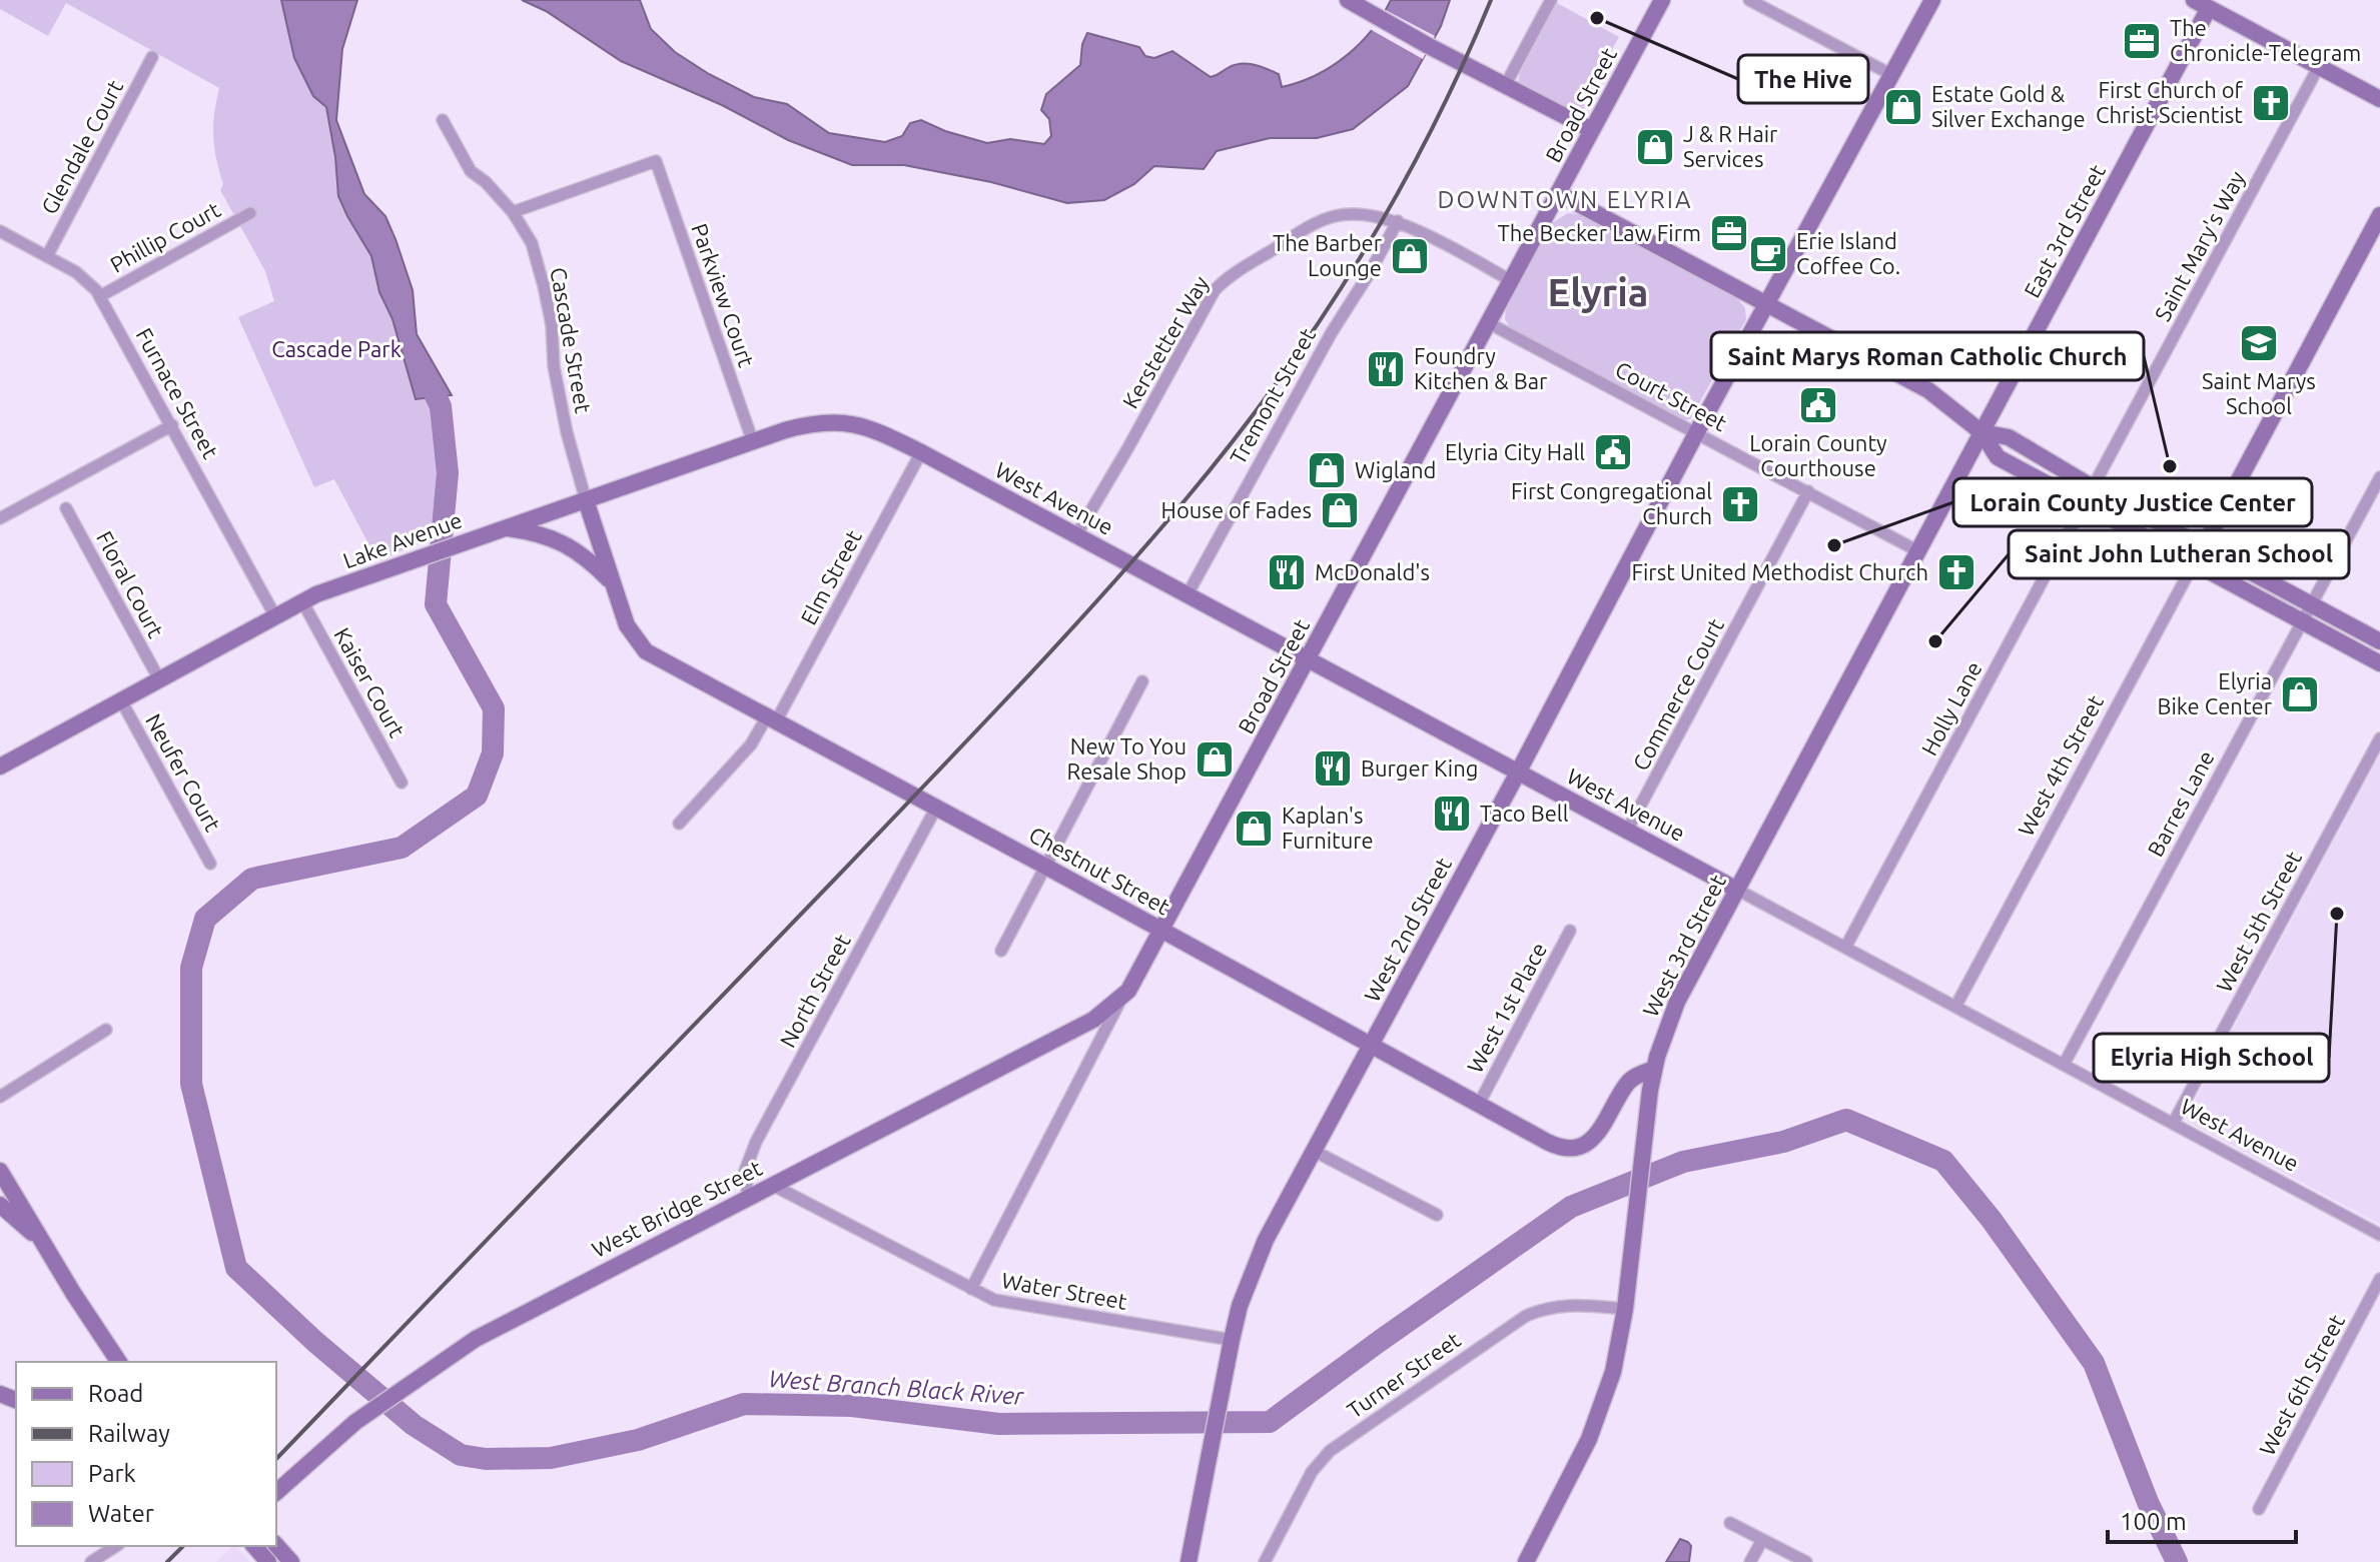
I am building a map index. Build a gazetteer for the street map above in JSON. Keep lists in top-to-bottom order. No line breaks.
{"streets":{"street":["Broad Street","Glendale Court","East 3rd Street","Phillip Court","Saint Mary's Way","Parkview Court","Cascade Street","Kerstetter Way","Furnace Street","Tremont Street","Court Street","West Avenue","Lake Avenue","Elm Street","Floral Court","Kaiser Court","Commerce Court","Holly Lane","West 4th Street","Neufer Court","Barres Lane","Chestnut Street","West 5th Street","West 2nd Street","West 3rd Street","North Street","West 1st Place","West Bridge Street","Water Street","Turner Street","West 6th Street"]},"crossings":[["Broad Street","Kerstetter Way"],["Broad Street","Court Street"],["Broad Street","West Avenue"],["Broad Street","Chestnut Street"],["Broad Street","West Bridge Street"],["Broad Street","Water Street"],["Glendale Court","Furnace Street"],["East 3rd Street","West 3rd Street"],["Phillip Court","Furnace Street"],["Saint Mary's Way","Holly Lane"],["Parkview Court","Cascade Street"],["Parkview Court","Lake Avenue"],["Cascade Street","Lake Avenue"],["Cascade Street","Chestnut Street"],["Kerstetter Way","Tremont Street"],["Kerstetter Way","West Avenue"],["Furnace Street","Lake Avenue"],["Tremont Street","West Avenue"],["Court Street","Commerce Court"],["Court Street","West 2nd Street"],["Court Street","West 3rd Street"],["West Avenue","Lake Avenue"],["West Avenue","Elm Street"],["West Avenue","Commerce Court"],["West Avenue","Holly Lane"],["West Avenue","West 4th Street"],["West Avenue","Barres Lane"],["West Avenue","West 5th Street"],["West Avenue","West 2nd Street"],["West Avenue","West 3rd Street"],["Lake Avenue","Floral Court"],["Lake Avenue","Kaiser Court"],["Lake Avenue","Neufer Court"],["Lake Avenue","Chestnut Street"],["Elm Street","Chestnut Street"],["Chestnut Street","West 2nd Street"],["Chestnut Street","West 3rd Street"],["Chestnut Street","North Street"],["Chestnut Street","West 1st Place"],["West 2nd Street","Water Street"],["West 3rd Street","Turner Street"],["North Street","West Bridge Street"],["West Bridge Street","Water Street"]],"districts":["DOWNTOWN ELYRIA","Elyria"],"water":["West Branch Black River"],"parks":["Cascade Park"],"places":{"other":["The Hive","Saint Marys Roman Catholic Church","Lorain County Justice Center","Saint John Lutheran School","Elyria High School"],"office":["The Chronicle-Telegram","The Becker Law Firm"],"church":["First Church of Christ Scientist","First Congregational Church","First United Methodist Church"],"shop":["Estate Gold & Silver Exchange","J & R Hair Services","The Barber Lounge","Wigland","House of Fades","Elyria Bike Center","New To You Resale Shop","Kaplan's Furniture"],"cafe":["Erie Island Coffee Co."],"school or university":["Saint Marys School"],"restaurant":["Foundry Kitchen & Bar","McDonald's","Burger King","Taco Bell"],"public building":["Lorain County Courthouse","Elyria City Hall"]},"legend":["Road","Railway","Park","Water"],"scale_bar":"100 m"}
